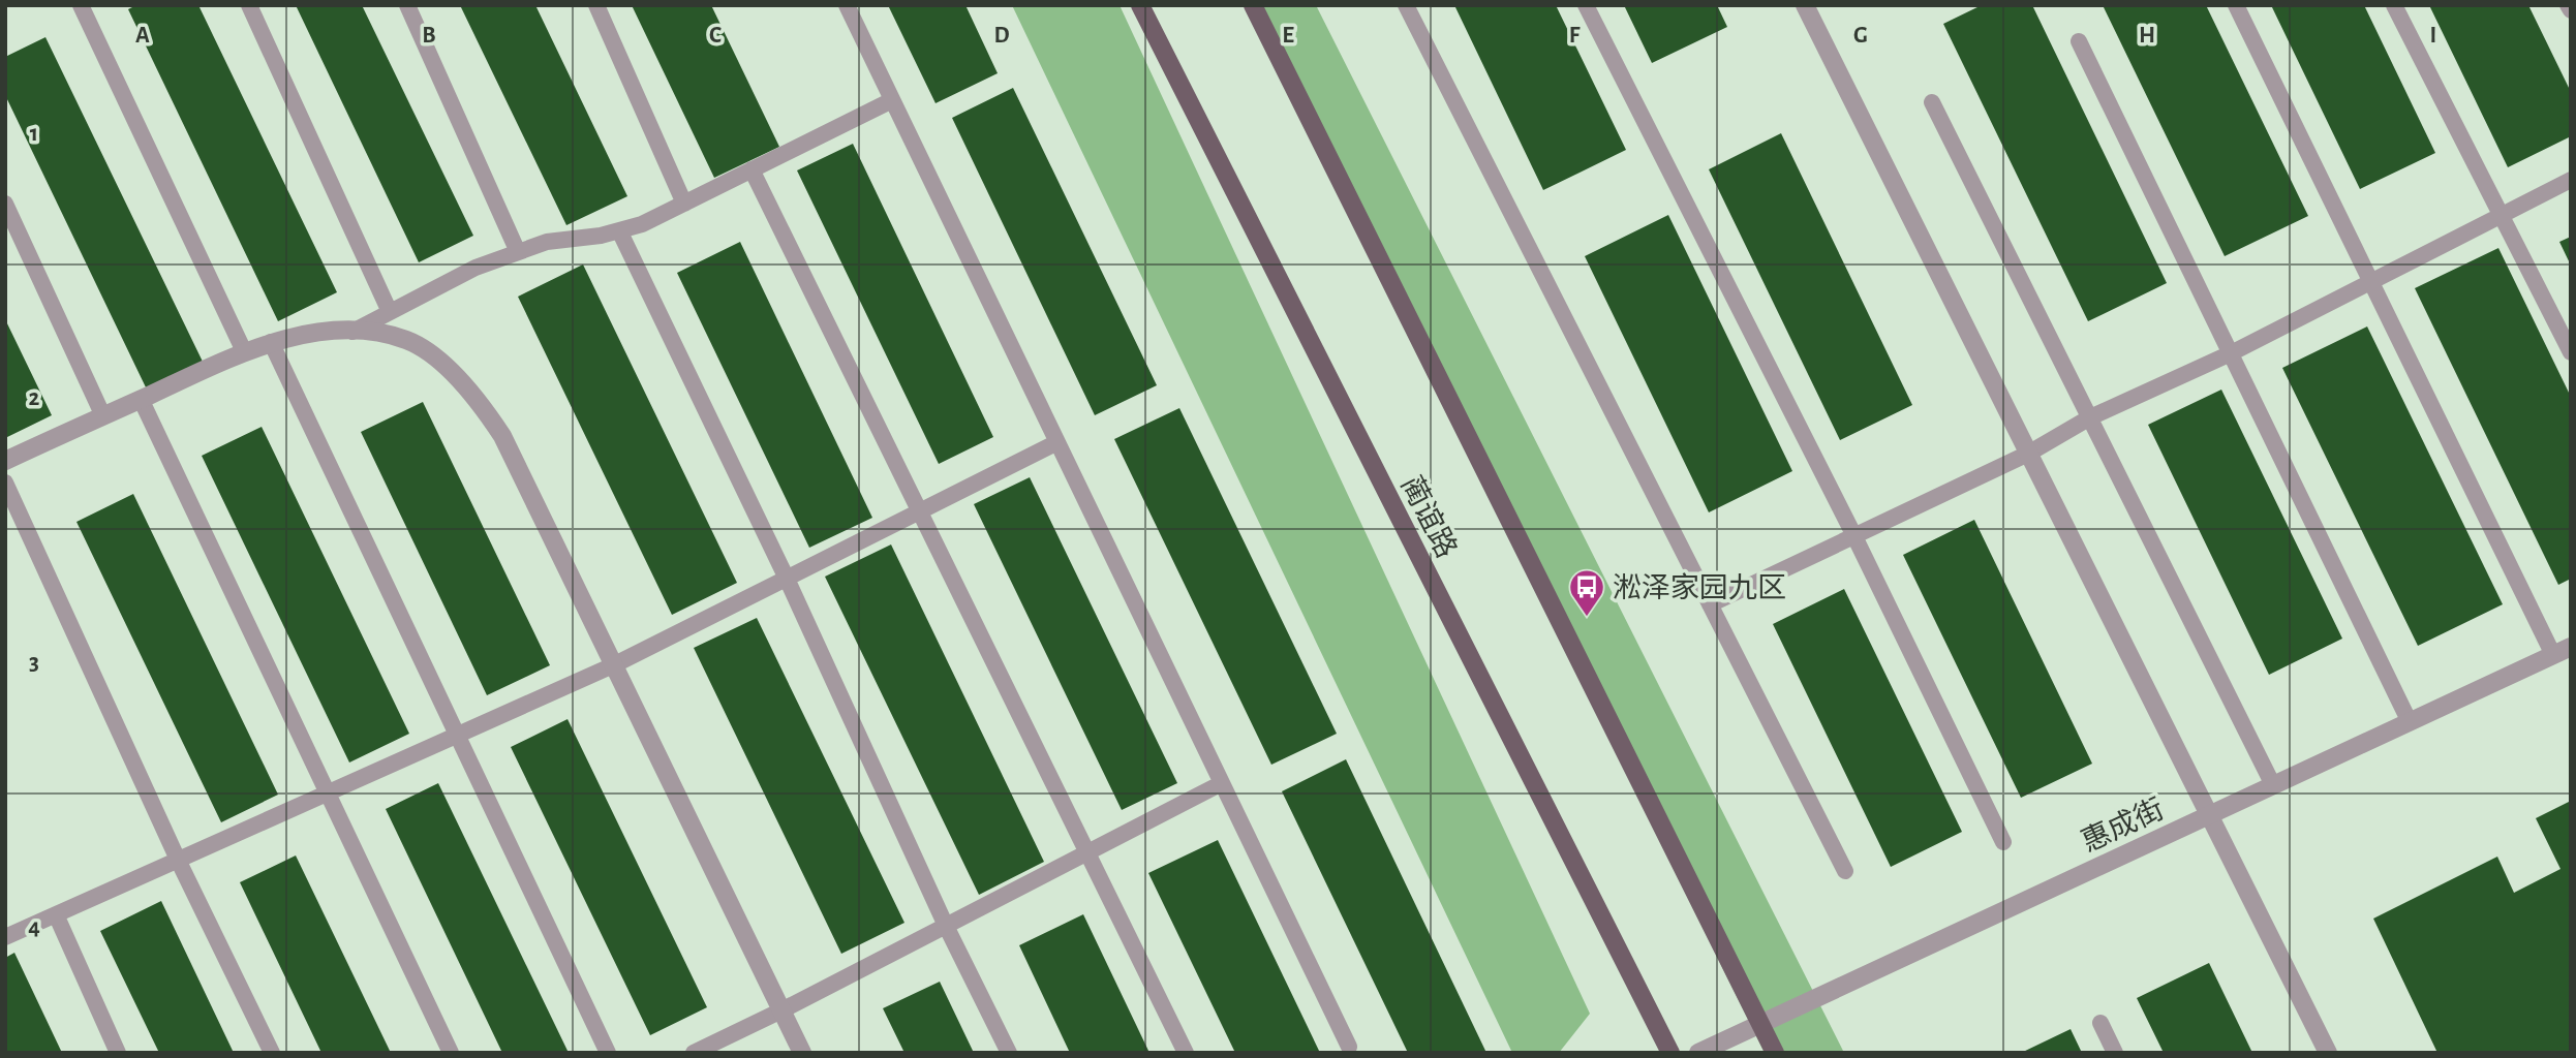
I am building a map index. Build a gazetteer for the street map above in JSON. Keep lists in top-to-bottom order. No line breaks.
{"streets":{"main road":["蔺谊路"],"street":["惠成街"]},"places":{"bus stop":["淞泽家园九区"]},"grid":{"columns":["A","B","C","D","E","F","G","H","I"],"rows":["1","2","3","4"]}}
